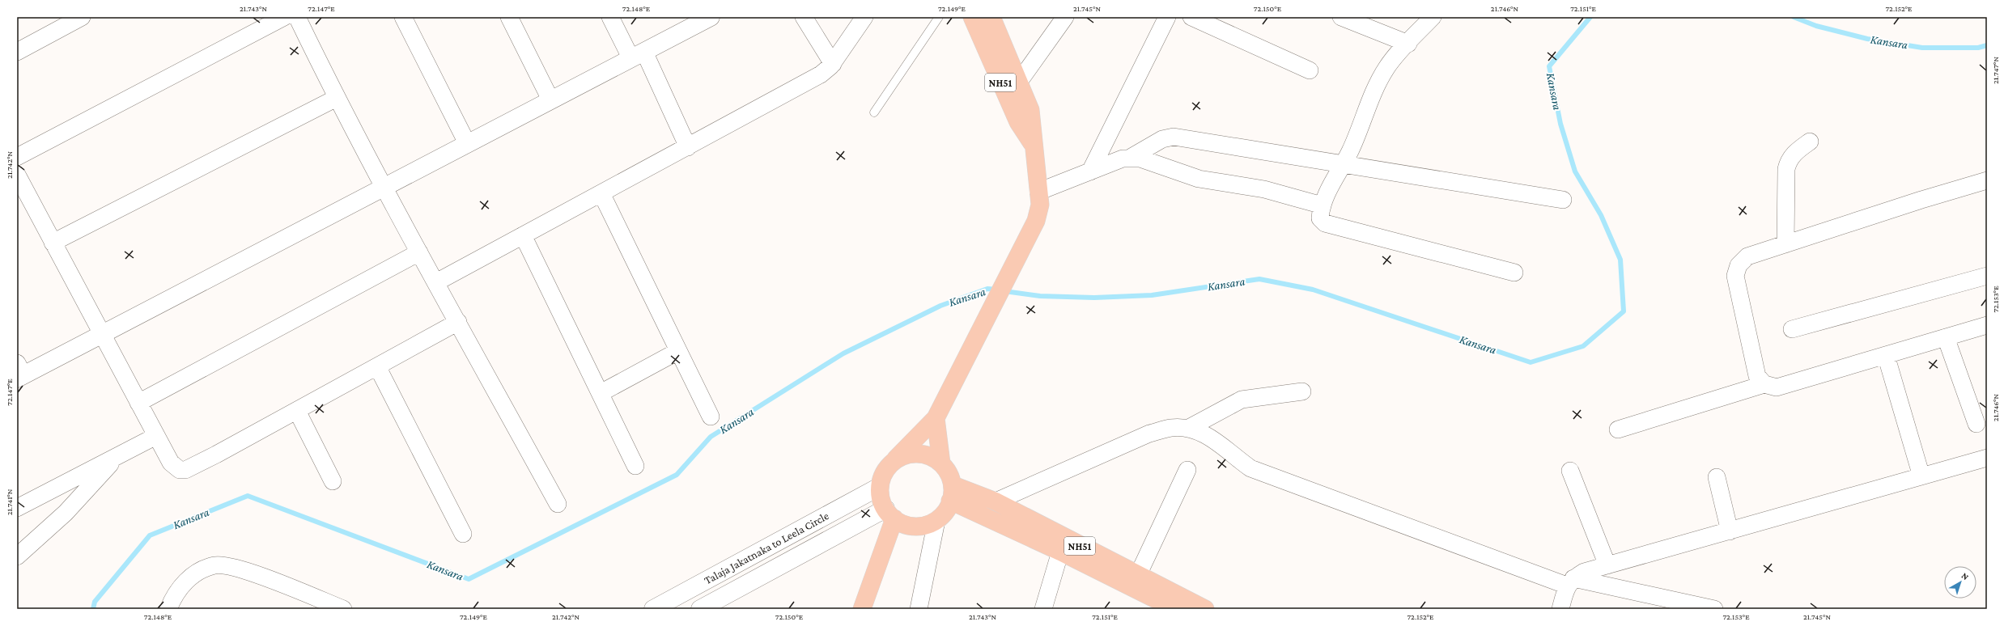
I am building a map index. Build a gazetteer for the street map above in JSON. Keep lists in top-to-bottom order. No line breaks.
{"streets":{"highway":["NH51"],"street":["Talaja Jakatnaka to Leela Circle"]},"crossings":[["NH51","Talaja Jakatnaka to Leela Circle"]],"water":["Kansara"],"north":"top right","coordinates":["21.743°N","72.147°E","72.148°E","72.149°E","21.745°N","72.150°E","21.746°N","72.151°E","72.152°E","21.747°N","21.742°N","72.153°E","21.741°N"]}
